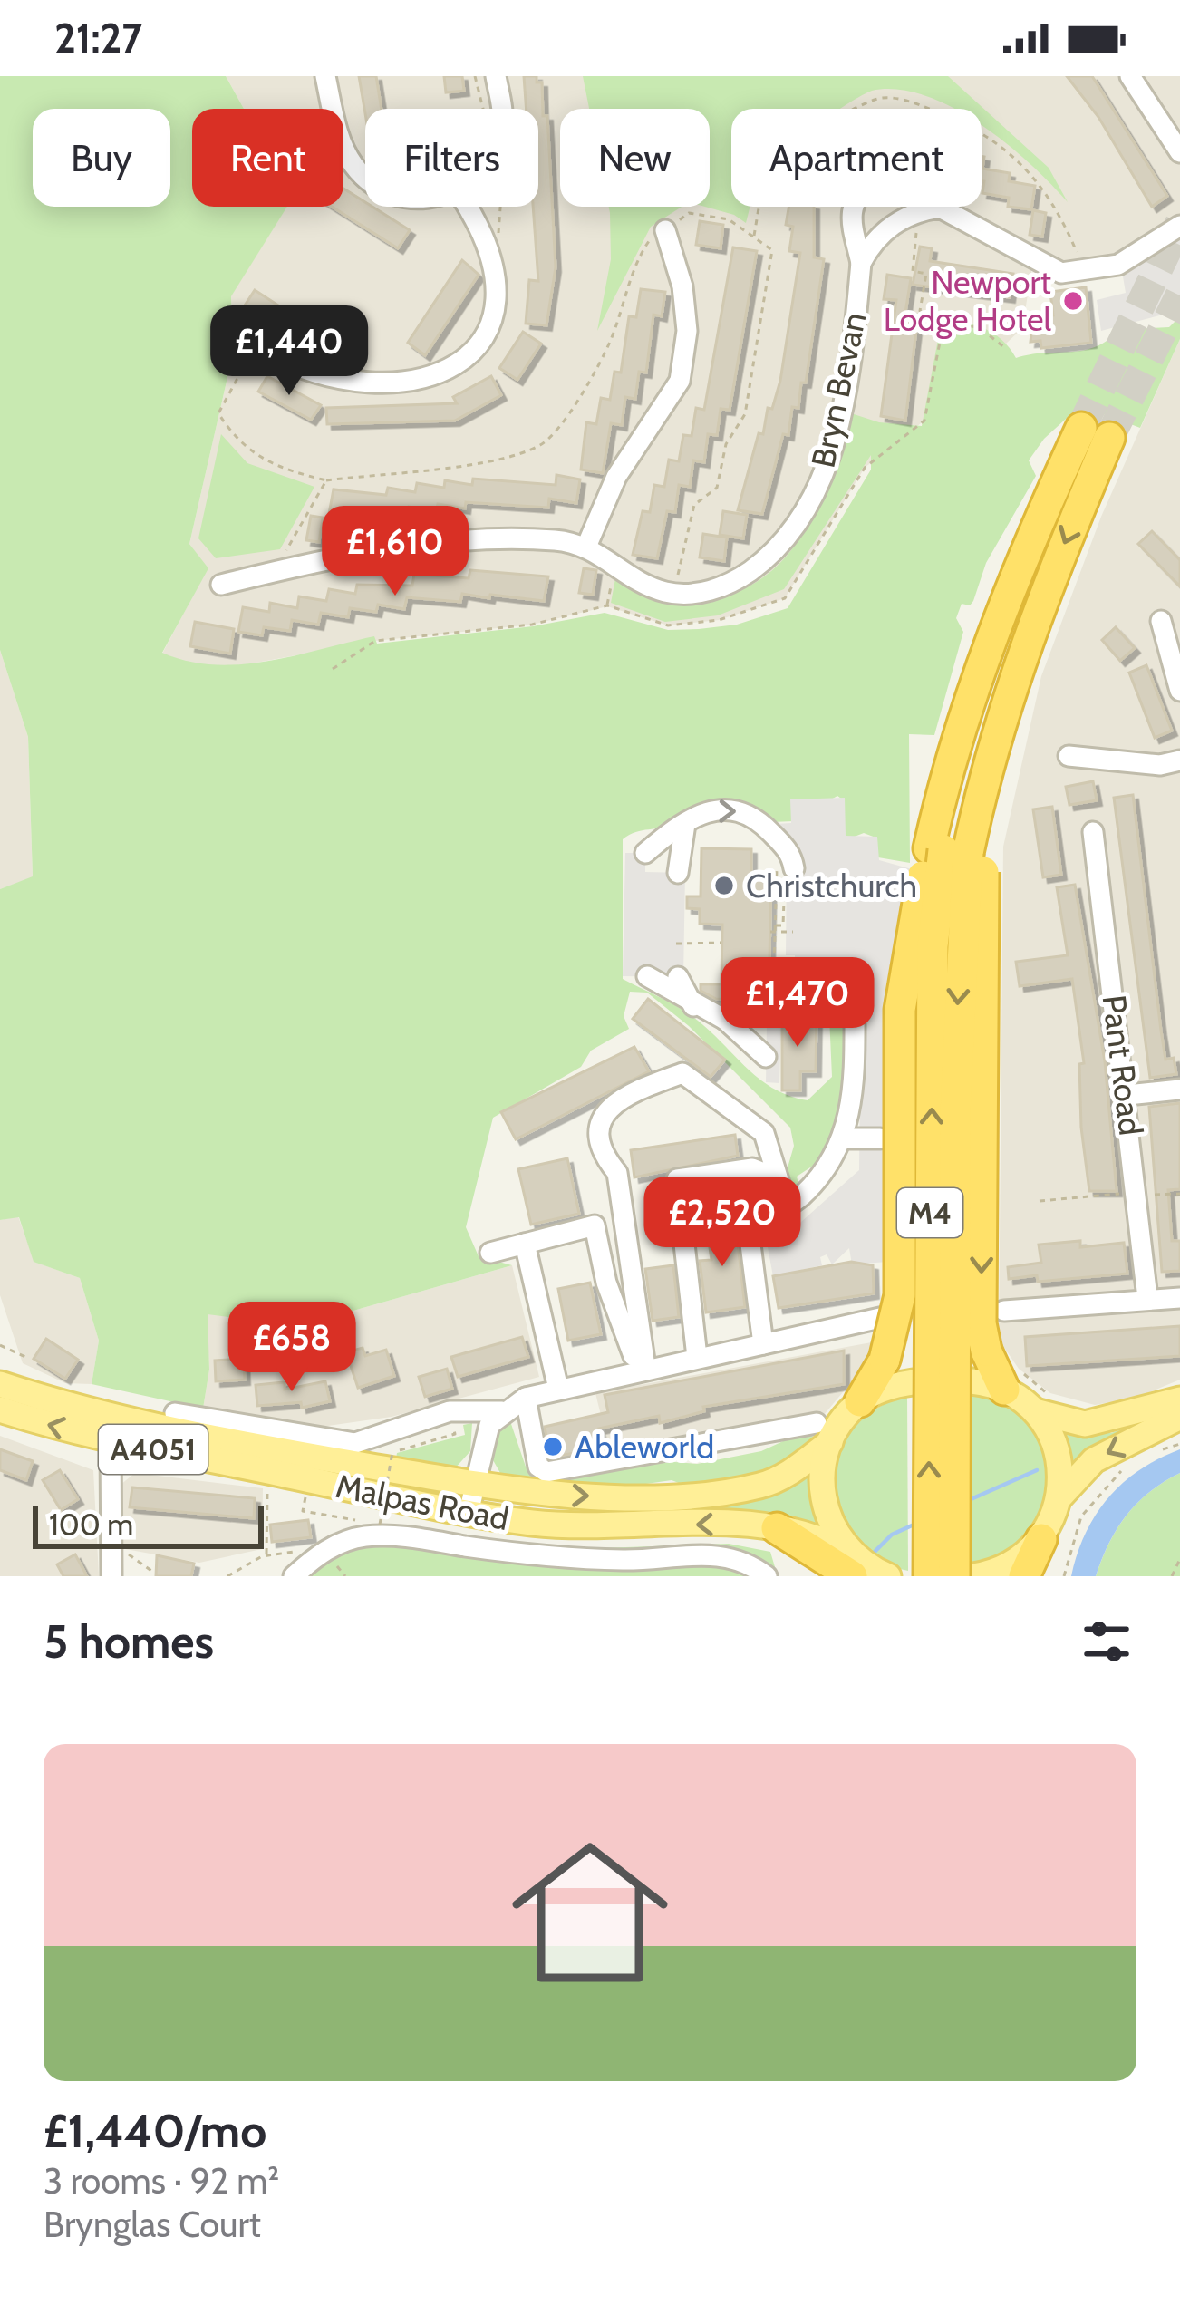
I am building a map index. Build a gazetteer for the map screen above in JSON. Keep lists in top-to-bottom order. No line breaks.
{"streets":{"highway":["M4"],"main road":["A4051","Malpas Road"],"street":["Bryn Bevan","Pant Road"]},"places":["Newport Lodge Hotel","Christchurch","Ableworld"],"scale_bar":"100 m","page":{"status":"21:27","chip":["Buy","Rent","Filters","New","Apartment"],"price":["£1,440","£1,610","£1,470","£2,520","£658"],"scale":"100 m","heading":"5 homes","list":[{"name":"£1,440/mo","note":"3 rooms · 92 m² · Brynglas Court"}]}}
